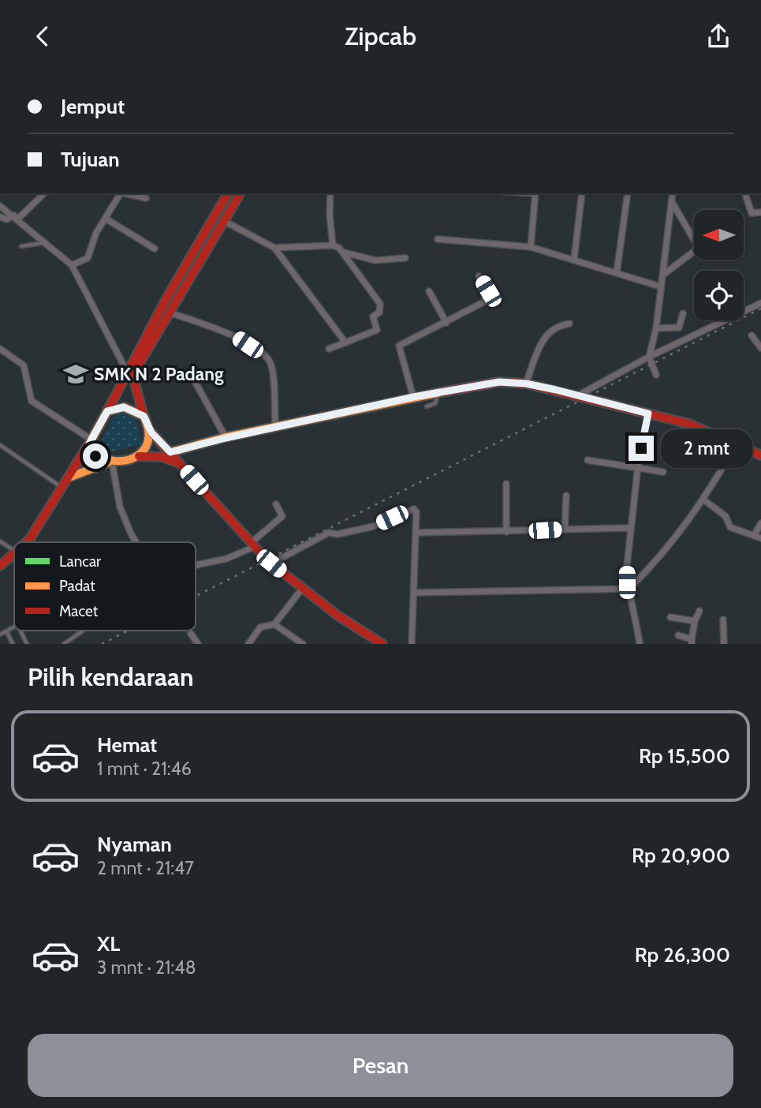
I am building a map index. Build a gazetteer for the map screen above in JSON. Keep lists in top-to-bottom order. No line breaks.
{"places":{"school or university":["SMK N 2 Padang"]},"legend":["Lancar","Padat","Macet"],"north":"left","page":{"header":"Zipcab","banner":["Jemput","Tujuan"],"bubble":"2 mnt","heading":"Pilih kendaraan","list":[{"name":"Hemat","note":"1 mnt · 21:46","value":"Rp 15,500"},{"name":"Nyaman","note":"2 mnt · 21:47","value":"Rp 20,900"},{"name":"XL","note":"3 mnt · 21:48","value":"Rp 26,300"}],"buttons":"Pesan"}}
